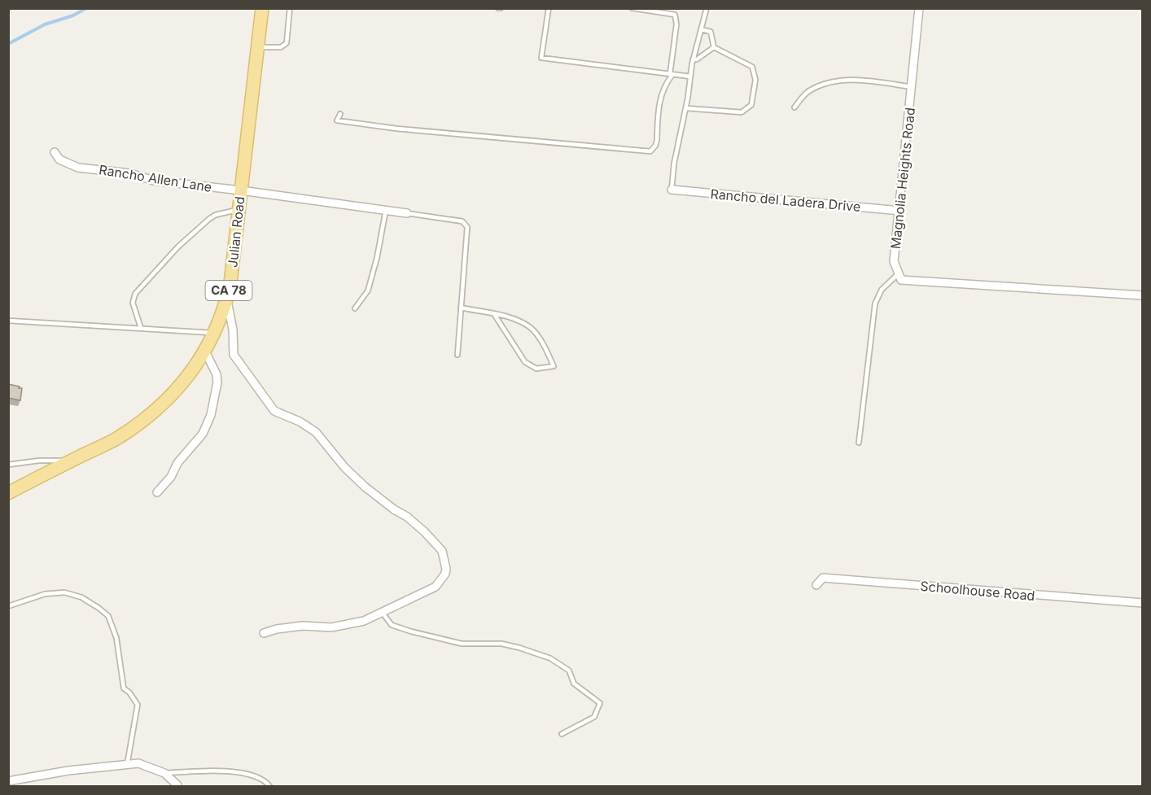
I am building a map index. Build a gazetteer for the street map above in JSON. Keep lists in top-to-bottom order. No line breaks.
{"streets":{"main road":["Julian Road","CA 78"],"street":["Rancho Allen Lane","Magnolia Heights Road","Rancho del Ladera Drive","Schoolhouse Road"]},"crossings":[["Rancho Allen Lane","Julian Road"],["Magnolia Heights Road","Rancho del Ladera Drive"]]}
